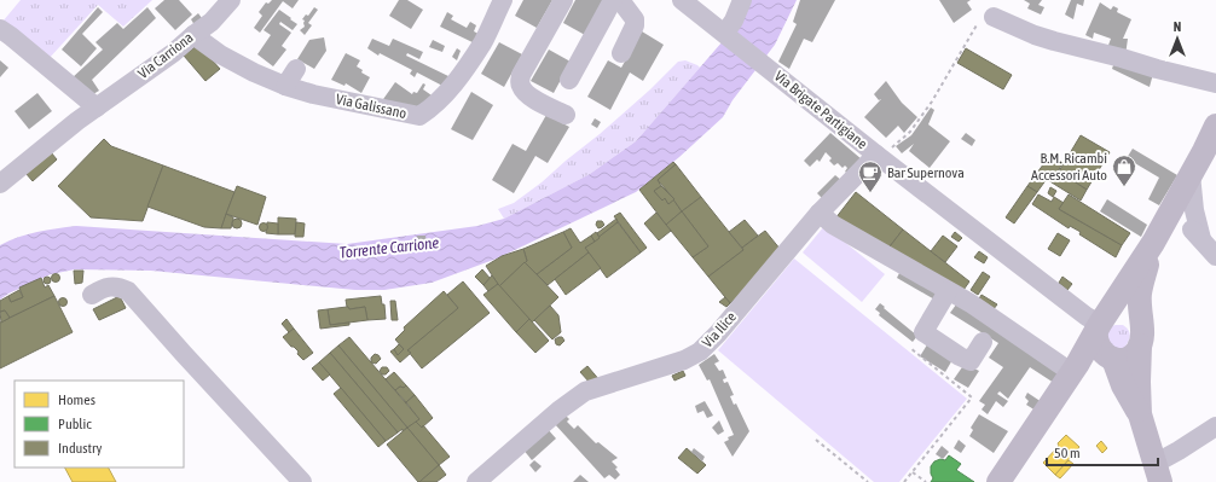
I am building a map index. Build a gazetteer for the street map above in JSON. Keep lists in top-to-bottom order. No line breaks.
{"streets":{"street":["Via Carriona","Via Galissano","Via Brigate Partigiane","Via Ilice"]},"crossings":[["Via Carriona","Via Galissano"],["Via Brigate Partigiane","Via Ilice"]],"water":["Torrente Carrione"],"places":{"shop":["B.M. Ricambi Accessori Auto"],"cafe":["Bar Supernova"]},"legend":["Homes","Public","Industry"],"scale_bar":"50 m","north":"top"}
